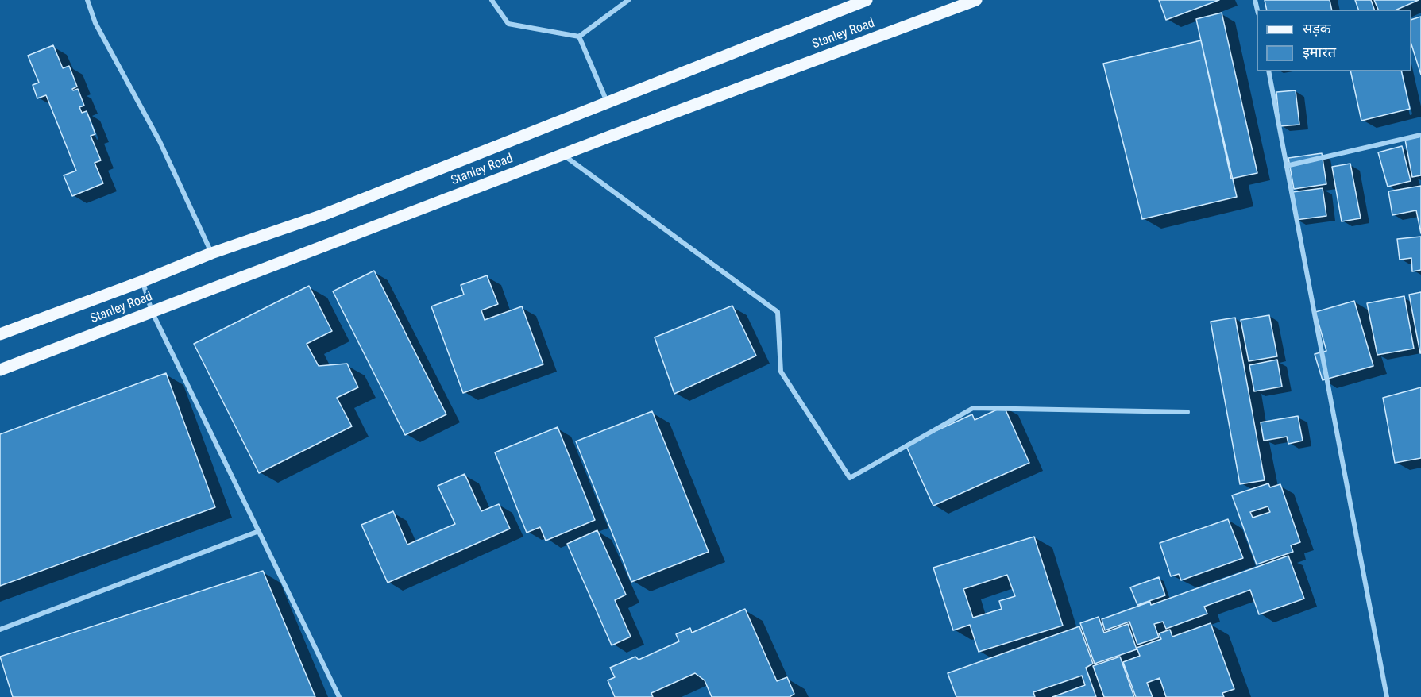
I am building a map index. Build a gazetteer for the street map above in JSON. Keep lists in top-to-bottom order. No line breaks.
{"streets":{"main road":["Stanley Road"]},"legend":["सड़क","इमारत"]}
